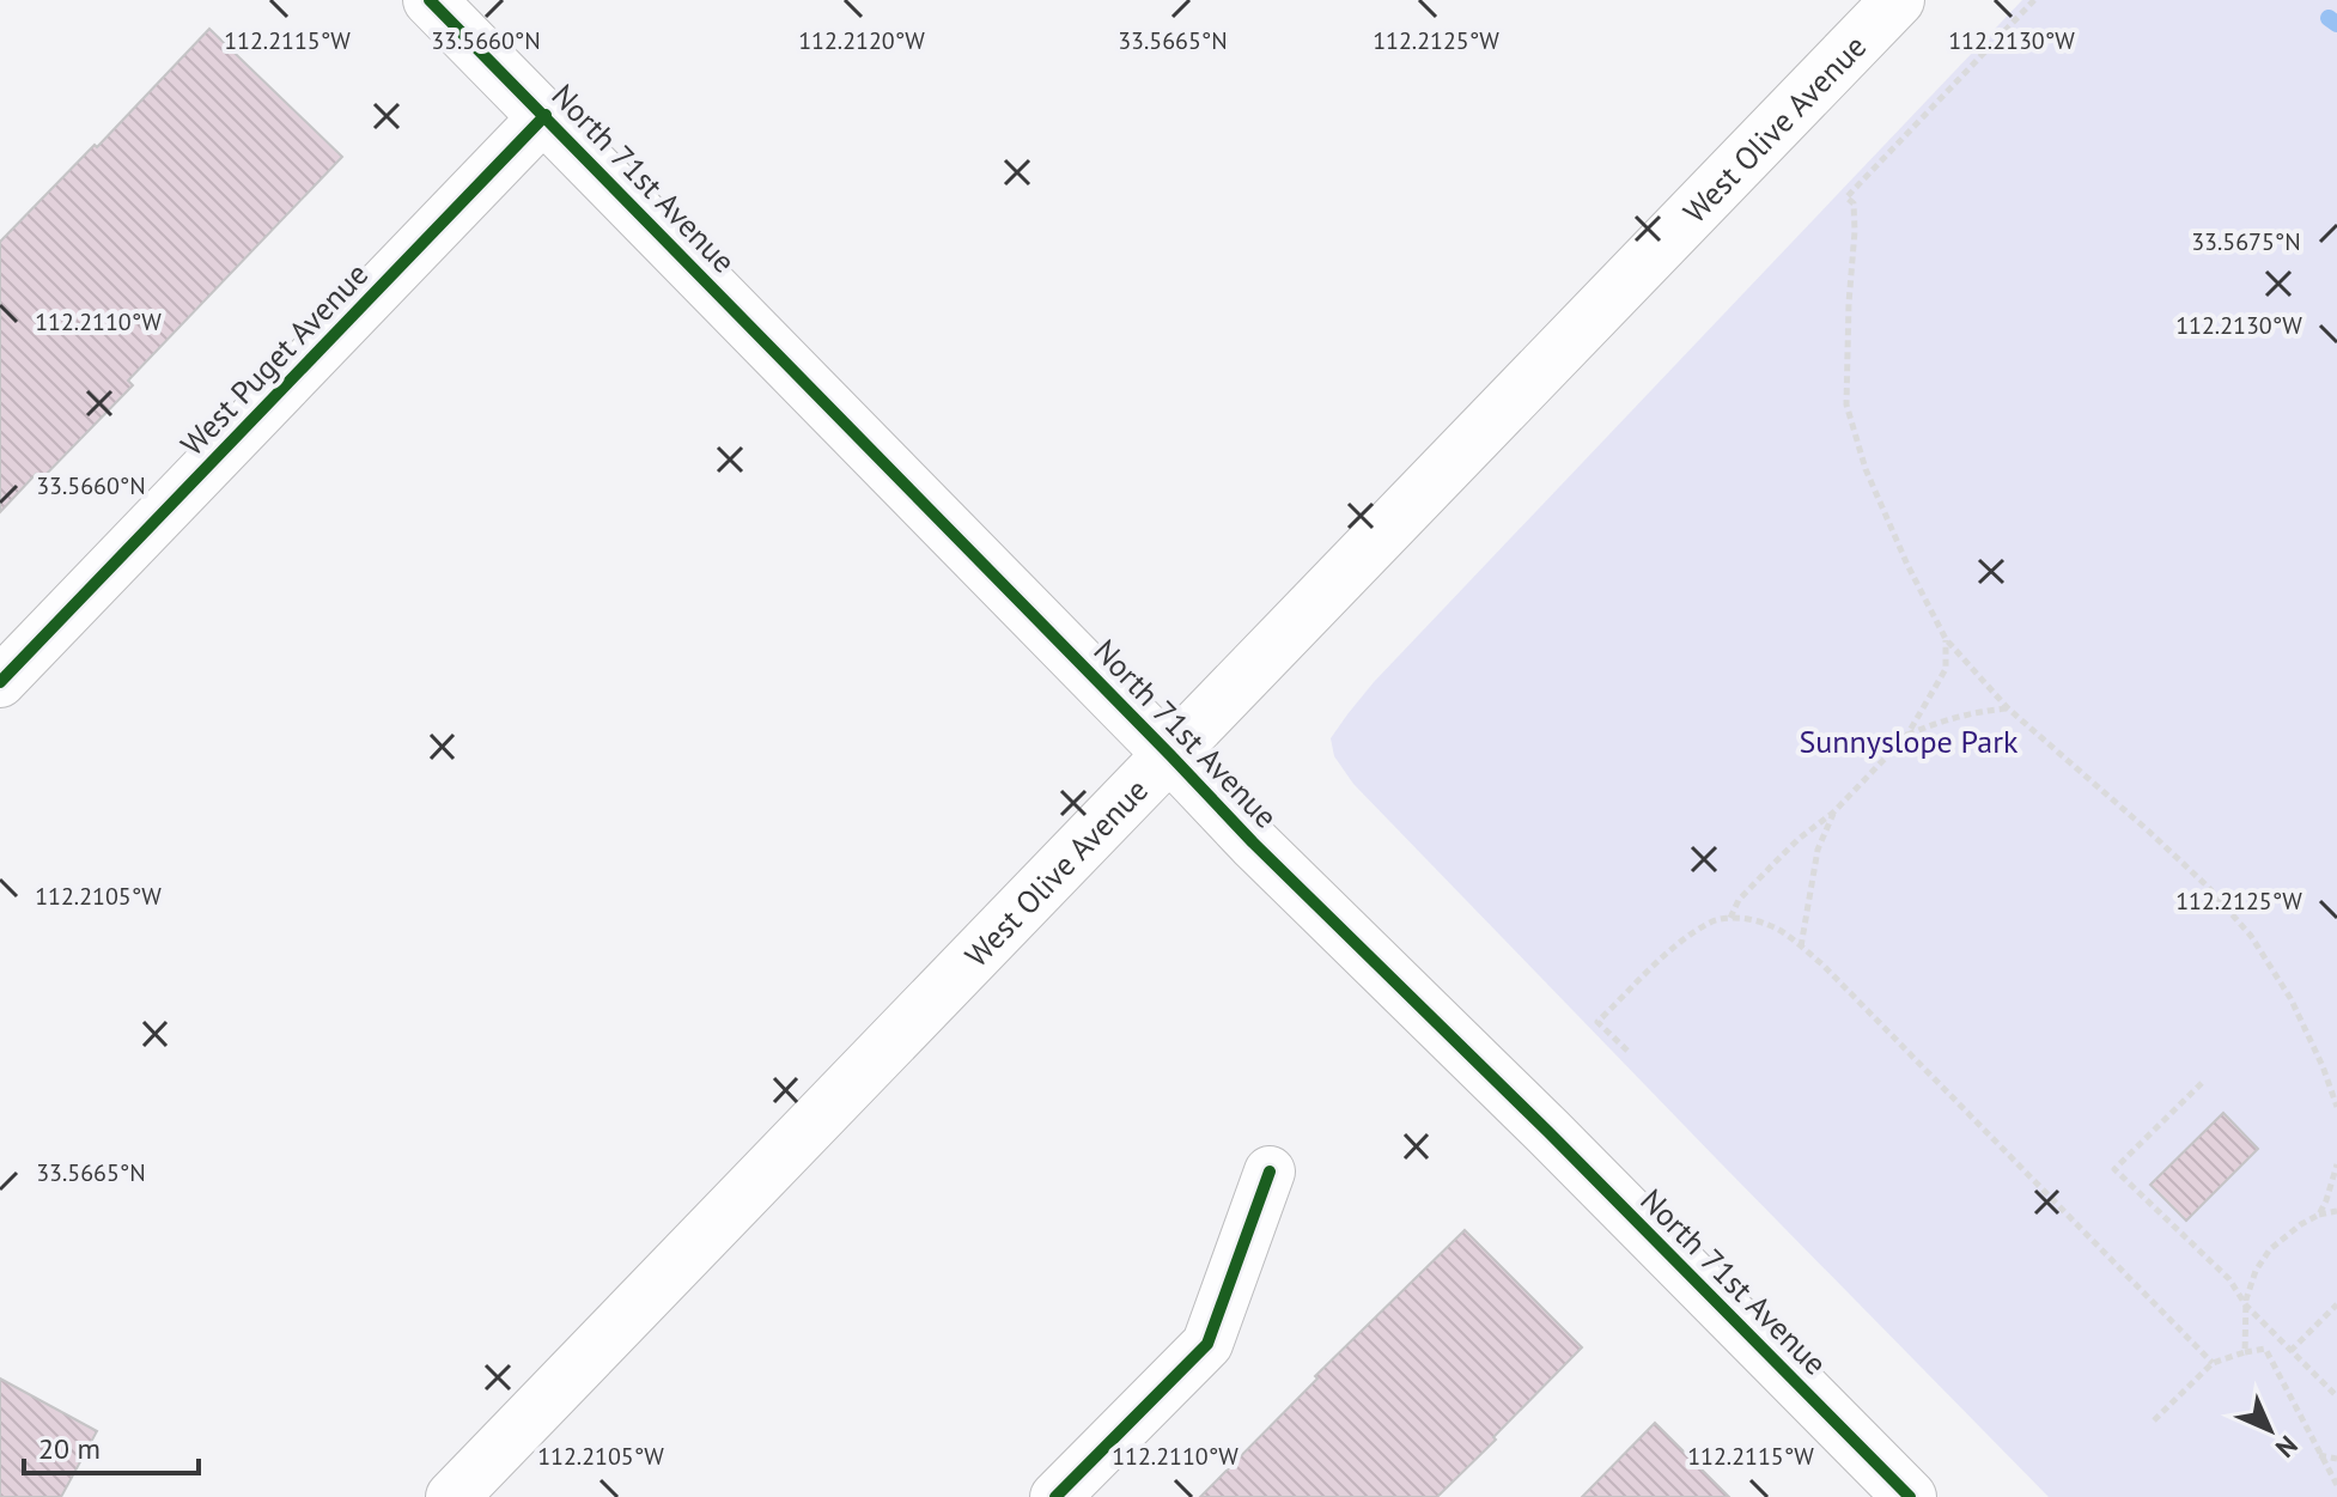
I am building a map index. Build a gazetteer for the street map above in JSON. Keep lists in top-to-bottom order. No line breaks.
{"streets":{"street":["West Olive Avenue","North 71st Avenue","West Puget Avenue"]},"crossings":[["West Olive Avenue","North 71st Avenue"],["North 71st Avenue","West Puget Avenue"]],"parks":["Sunnyslope Park"],"scale_bar":"20 m","north":"bottom right","coordinates":["112.2115°W","33.5660°N","112.2120°W","33.5665°N","112.2125°W","112.2130°W","33.5675°N","112.2110°W","112.2105°W"]}
